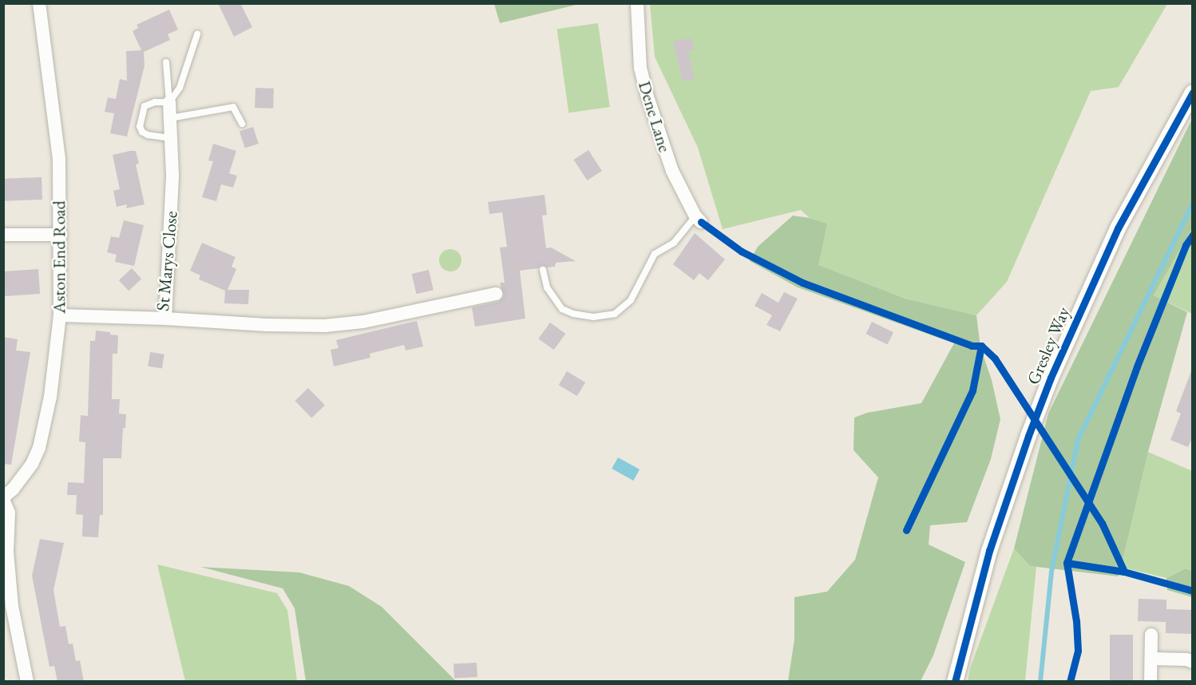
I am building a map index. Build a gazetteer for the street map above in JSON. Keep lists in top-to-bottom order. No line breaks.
{"streets":{"street":["Dene Lane","Aston End Road","St Marys Close","Gresley Way"]},"crossings":[["Aston End Road","St Marys Close"]]}
